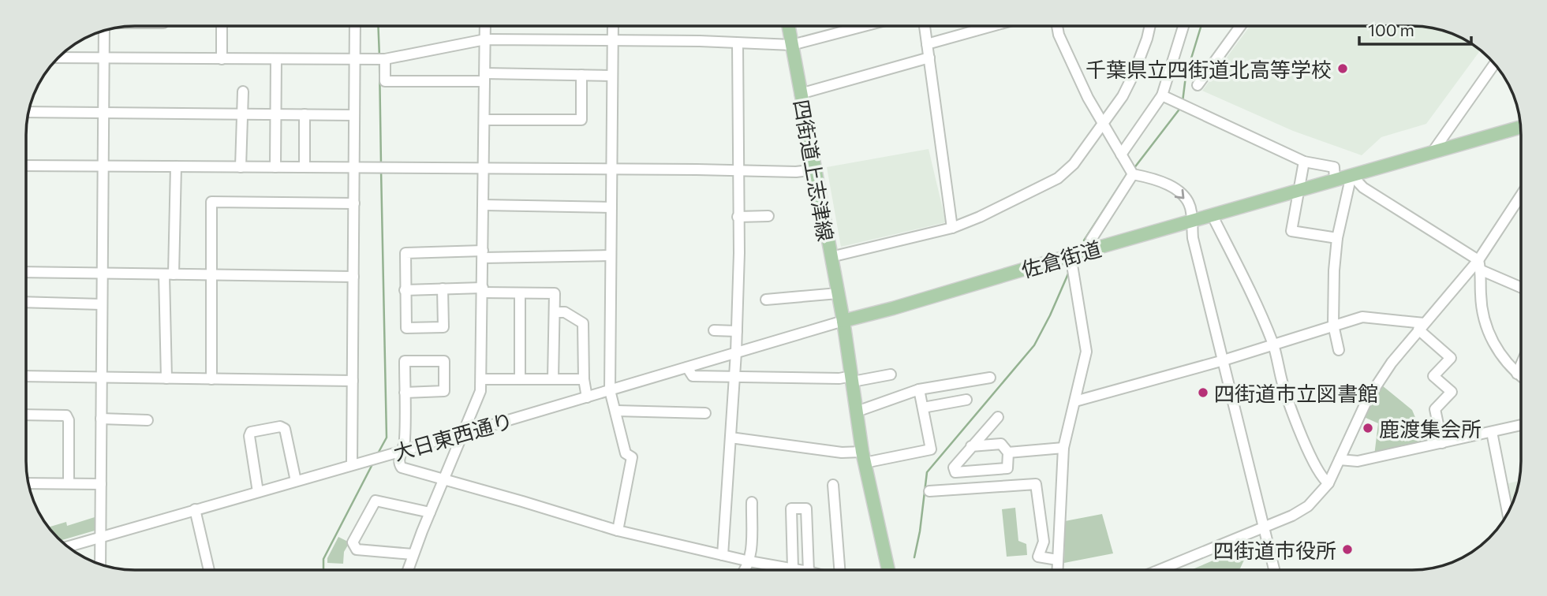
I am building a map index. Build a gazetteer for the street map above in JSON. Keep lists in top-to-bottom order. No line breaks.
{"streets":{"main road":["四街道上志津線","佐倉街道"],"street":["大日東西通り"]},"crossings":[["四街道上志津線","佐倉街道"],["四街道上志津線","大日東西通り"],["佐倉街道","大日東西通り"]],"places":["千葉県立四街道北高等学校","四街道市立図書館","鹿渡集会所","四街道市役所"],"scale_bar":"100 m"}
